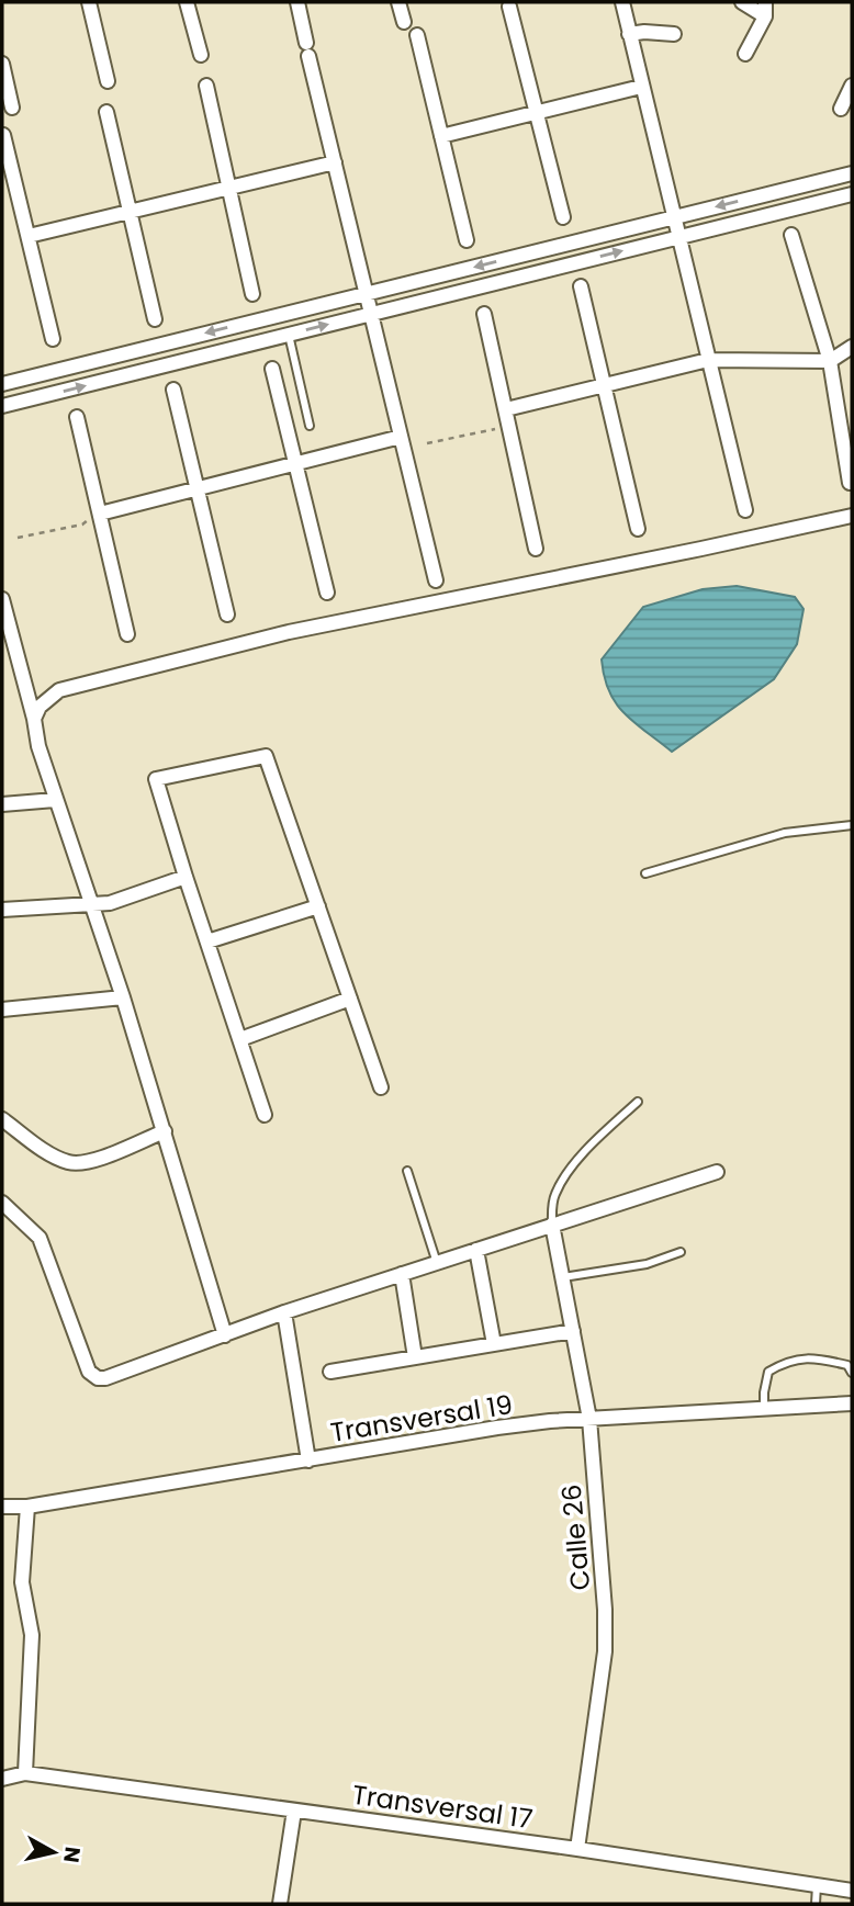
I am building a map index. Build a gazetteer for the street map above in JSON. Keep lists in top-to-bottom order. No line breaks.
{"streets":{"street":["Transversal 19","Calle 26","Transversal 17"]},"crossings":[["Transversal 19","Calle 26"],["Calle 26","Transversal 17"]],"north":"right"}
